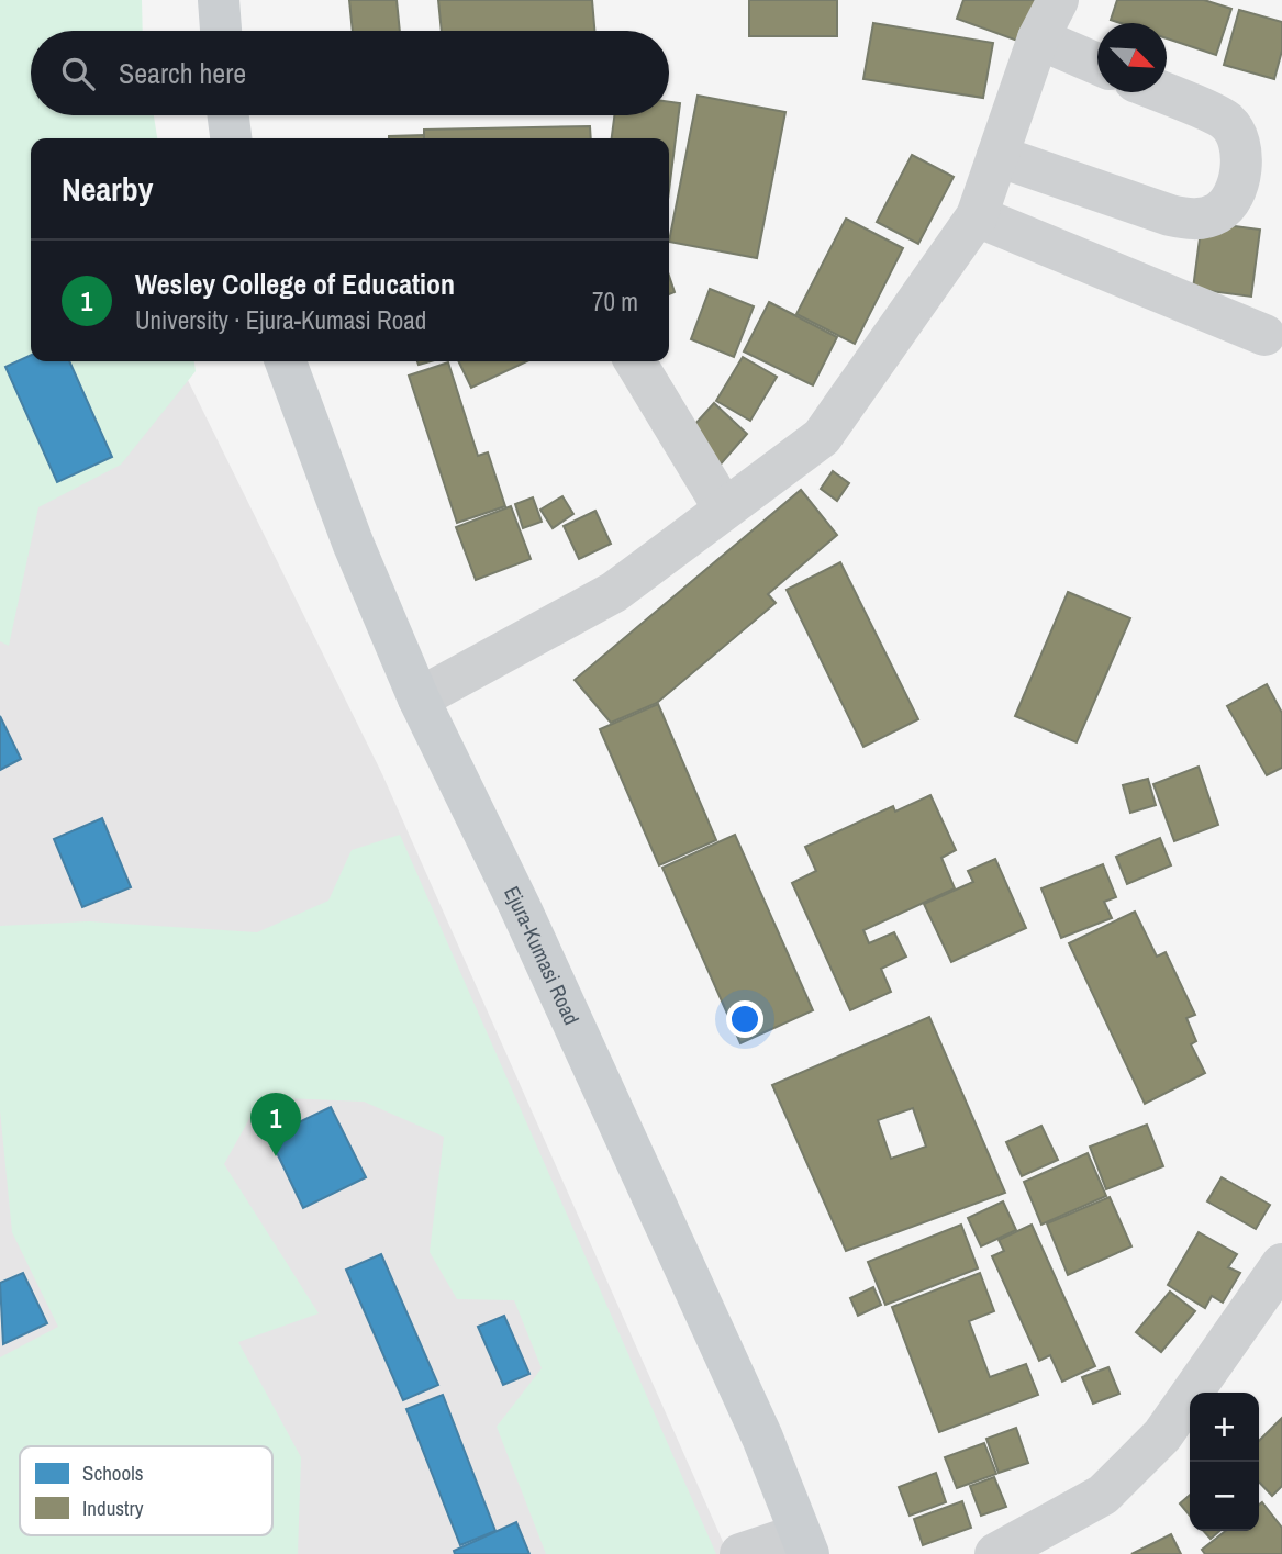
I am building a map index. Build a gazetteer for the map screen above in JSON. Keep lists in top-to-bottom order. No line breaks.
{"streets":{"main road":["Ejura-Kumasi Road"]},"legend":["Schools","Industry"],"north":"bottom right","page":{"search":"Search here","heading":"Nearby","list":[{"mark":"1","name":"Wesley College of Education","note":"University · Ejura-Kumasi Road","value":"70 m"}],"pins":"1","map_buttons":["+","−"]}}
